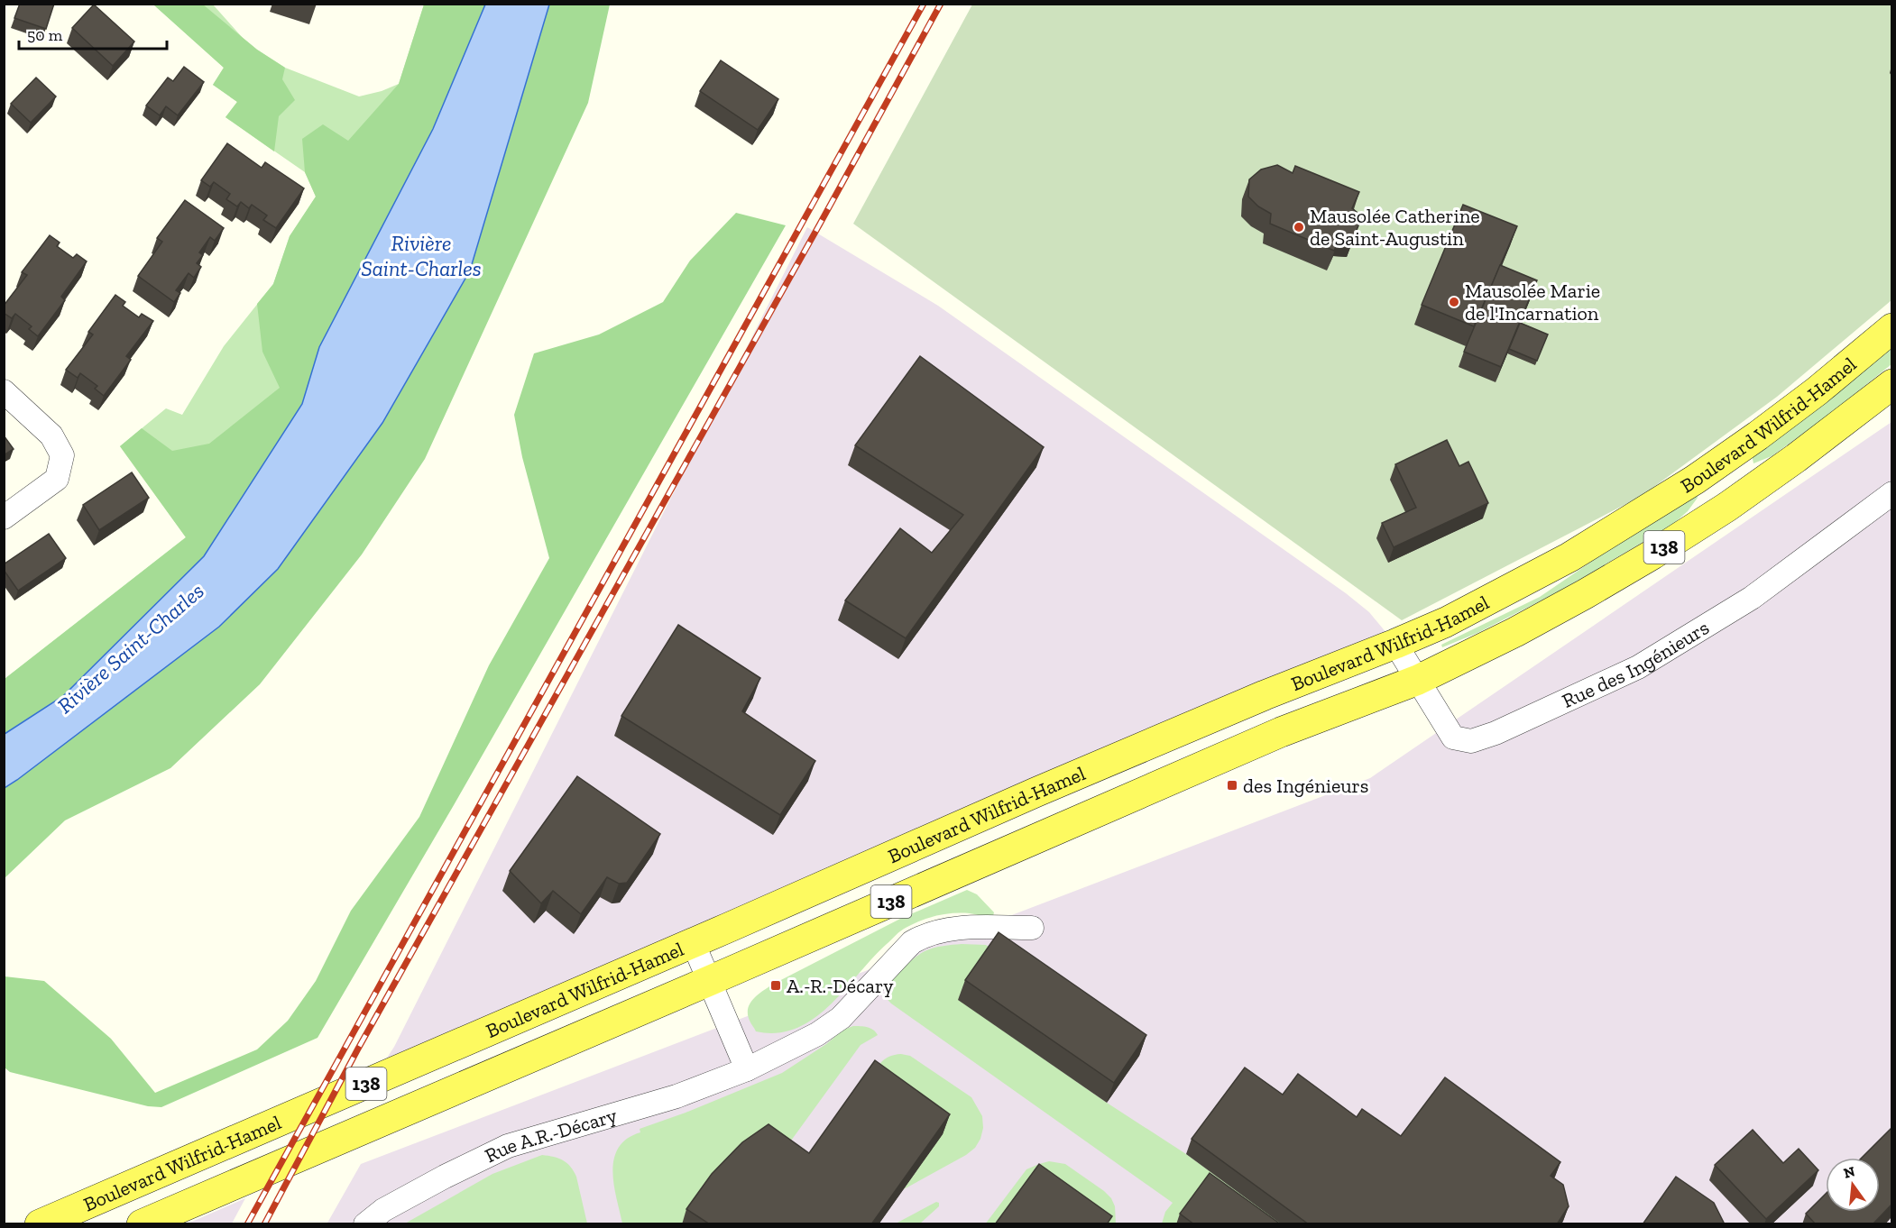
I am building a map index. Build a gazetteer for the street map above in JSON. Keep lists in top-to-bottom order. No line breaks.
{"streets":{"main road":["Boulevard Wilfrid-Hamel","138"],"street":["Rue des Ingénieurs","Rue A.R.-Décary"]},"crossings":[["Boulevard Wilfrid-Hamel","Rue des Ingénieurs"]],"water":["Rivière Saint-Charles"],"places":{"other":["Mausolée Catherine de Saint-Augustin","Mausolée Marie de l'Incarnation"],"transit":["des Ingénieurs","A.-R.-Décary"]},"scale_bar":"50 m","north":"top"}
